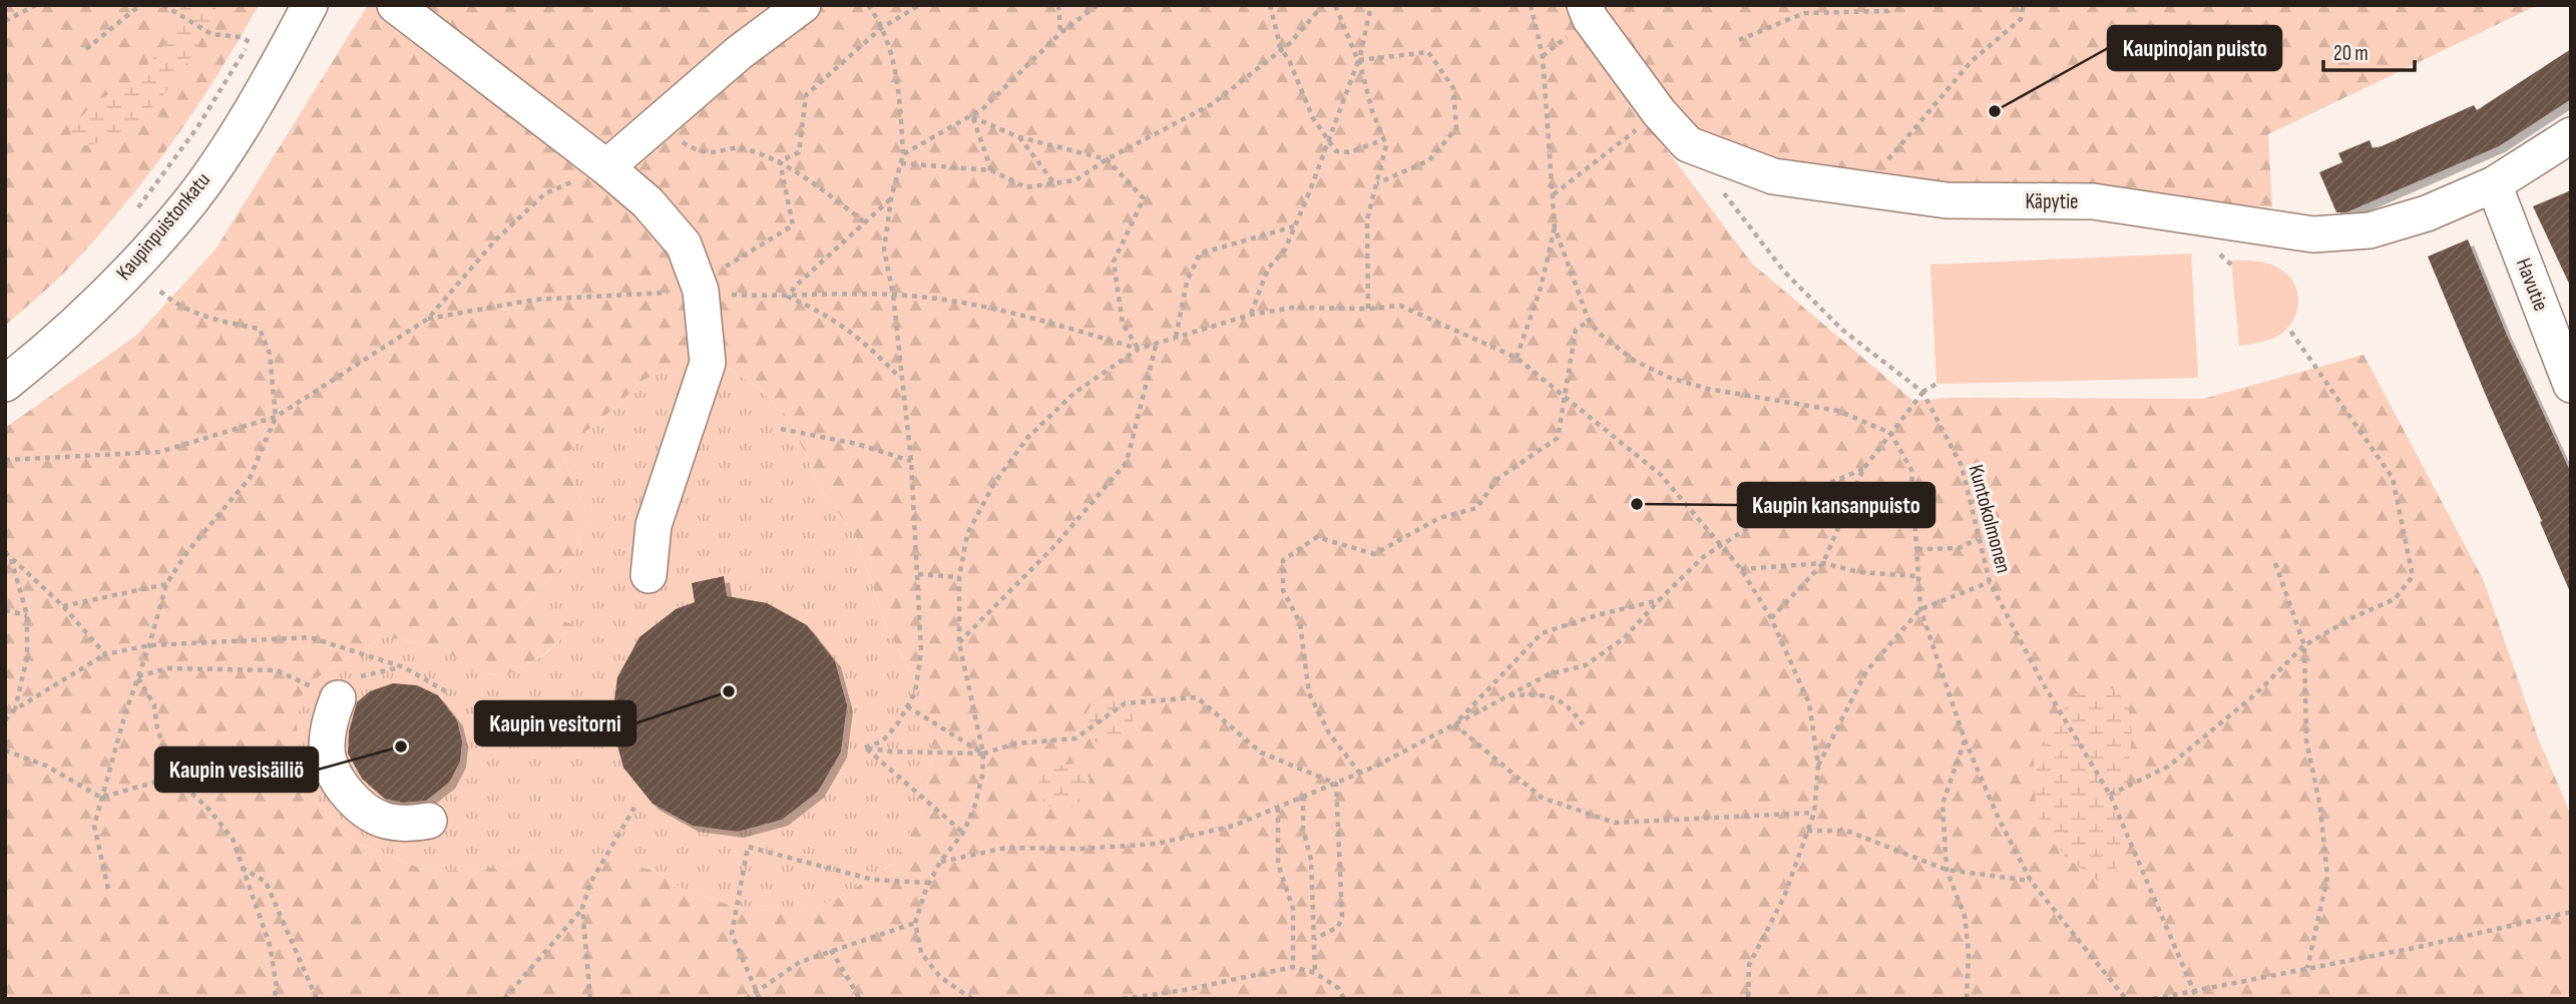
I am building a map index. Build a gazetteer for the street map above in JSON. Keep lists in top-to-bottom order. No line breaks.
{"streets":{"street":["Käpytie","Kaupinpuistonkatu","Havutie"],"path":["Kuntokolmonen"]},"crossings":[["Käpytie","Havutie"]],"places":["Kaupinojan puisto","Kaupin kansanpuisto","Kaupin vesitorni","Kaupin vesisäiliö"],"scale_bar":"20 m"}
